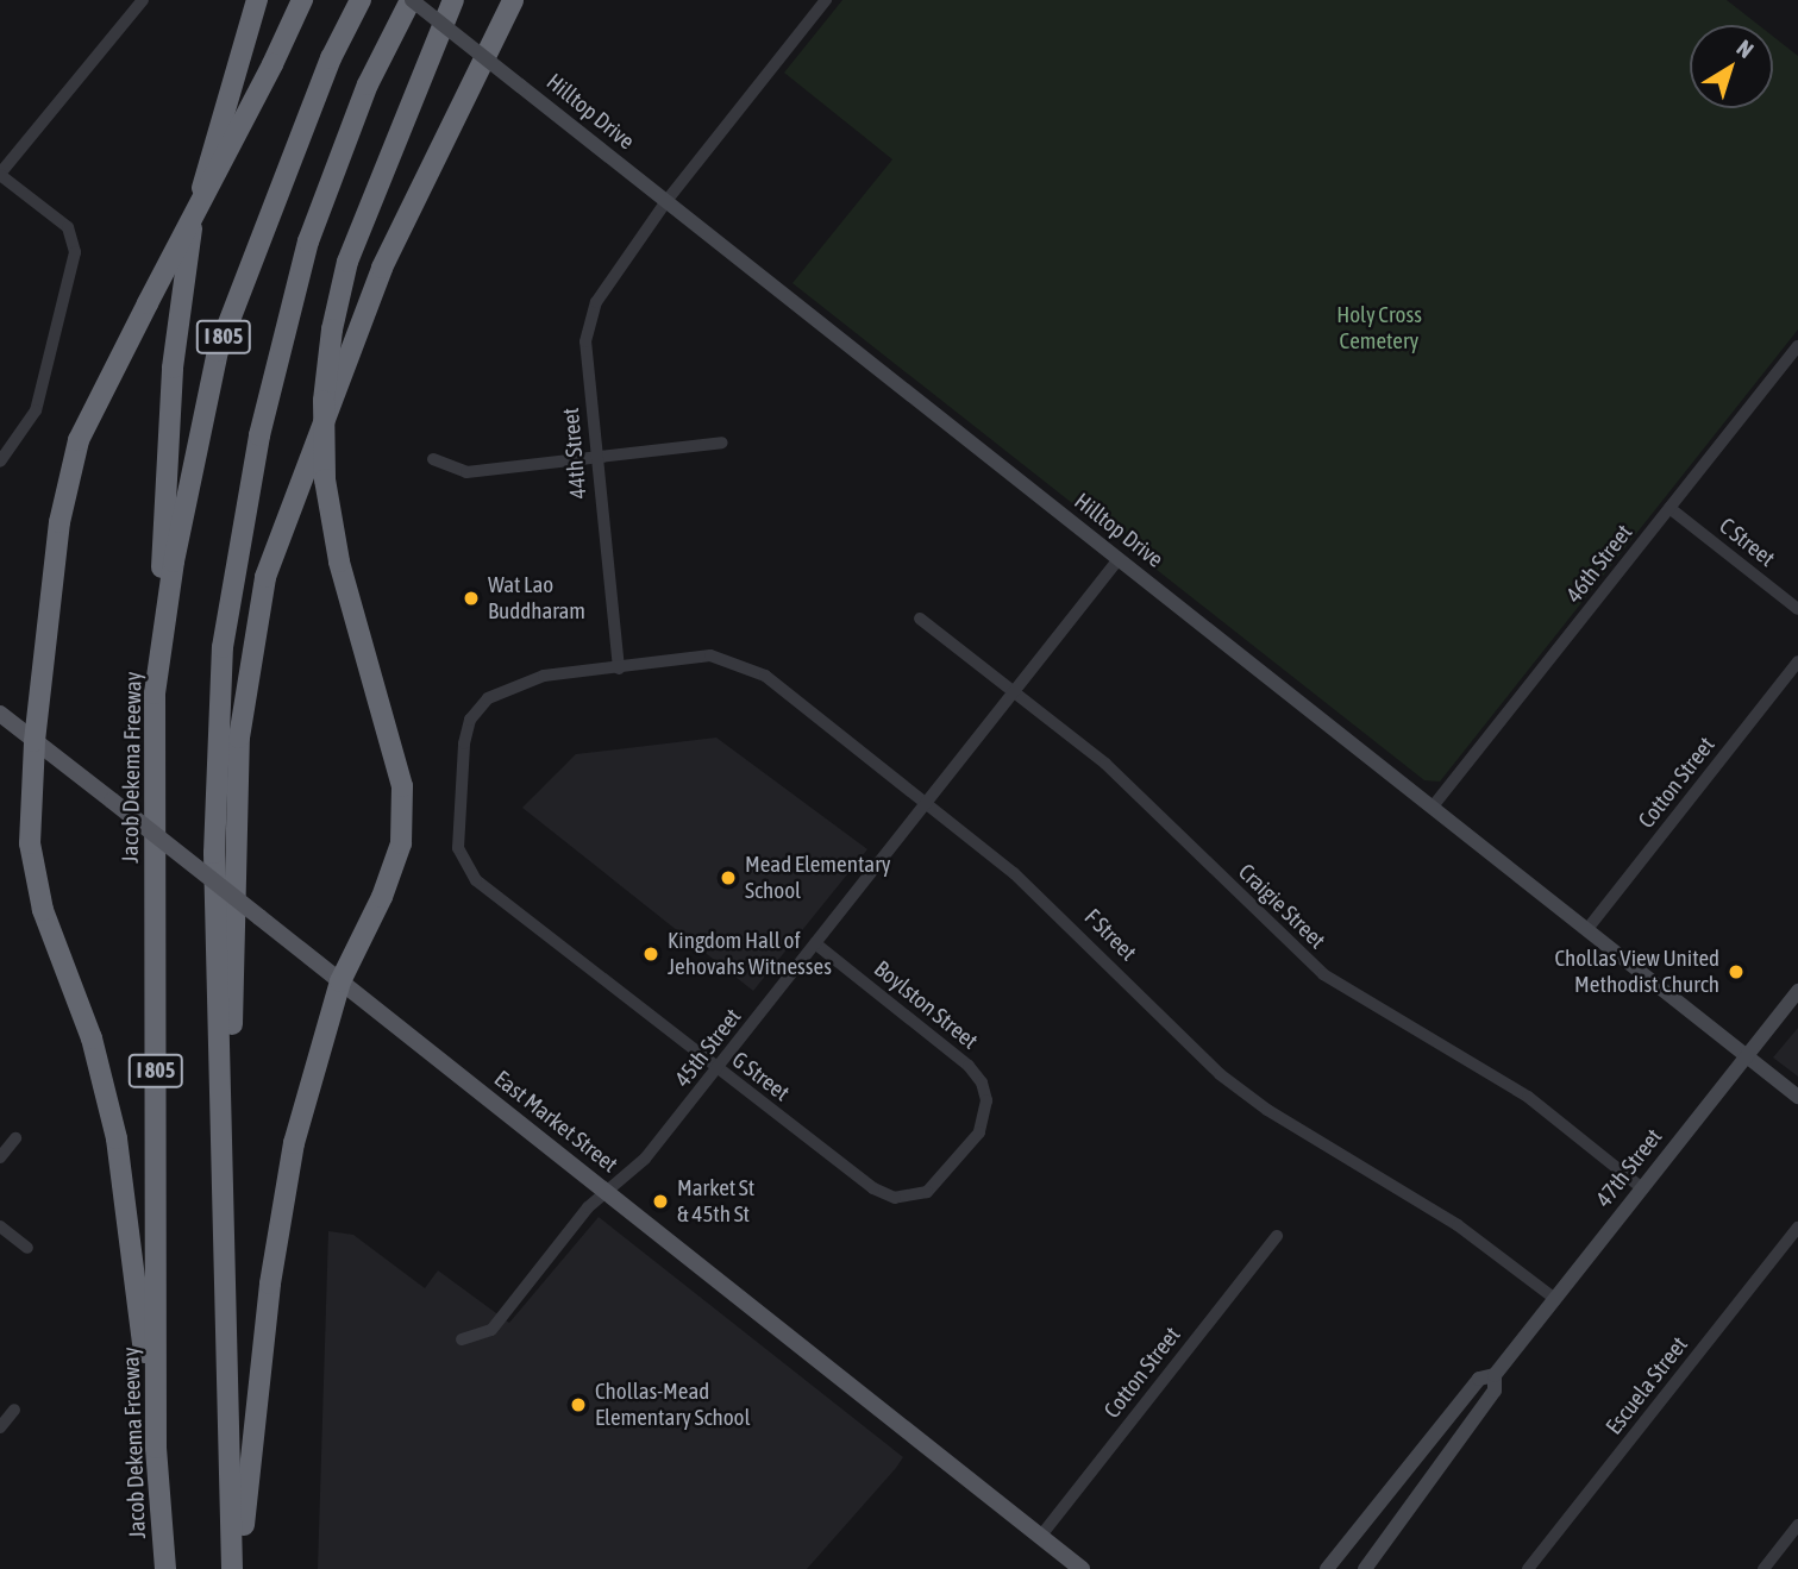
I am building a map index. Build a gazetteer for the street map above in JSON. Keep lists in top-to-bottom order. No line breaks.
{"streets":{"highway":["I 805","Jacob Dekema Freeway"],"main road":["East Market Street"],"street":["Hilltop Drive","44th Street","C Street","46th Street","Cotton Street","Craigie Street","F Street","Boylston Street","45th Street","G Street","47th Street","Escuela Street"]},"crossings":[["Hilltop Drive","I 805"],["Hilltop Drive","44th Street"],["Hilltop Drive","46th Street"],["Hilltop Drive","Cotton Street"],["Hilltop Drive","45th Street"],["Hilltop Drive","47th Street"],["44th Street","F Street"],["44th Street","G Street"],["C Street","46th Street"],["Cotton Street","East Market Street"],["Craigie Street","45th Street"],["Craigie Street","47th Street"],["F Street","45th Street"],["F Street","G Street"],["F Street","47th Street"],["Boylston Street","45th Street"],["Boylston Street","G Street"],["45th Street","G Street"],["45th Street","East Market Street"]],"parks":["Holy Cross Cemetery"],"places":["Wat Lao Buddharam","Mead Elementary School","Kingdom Hall of Jehovahs Witnesses","Chollas View United Methodist Church","Market St & 45th St","Chollas-Mead Elementary School"],"north":"top right"}
